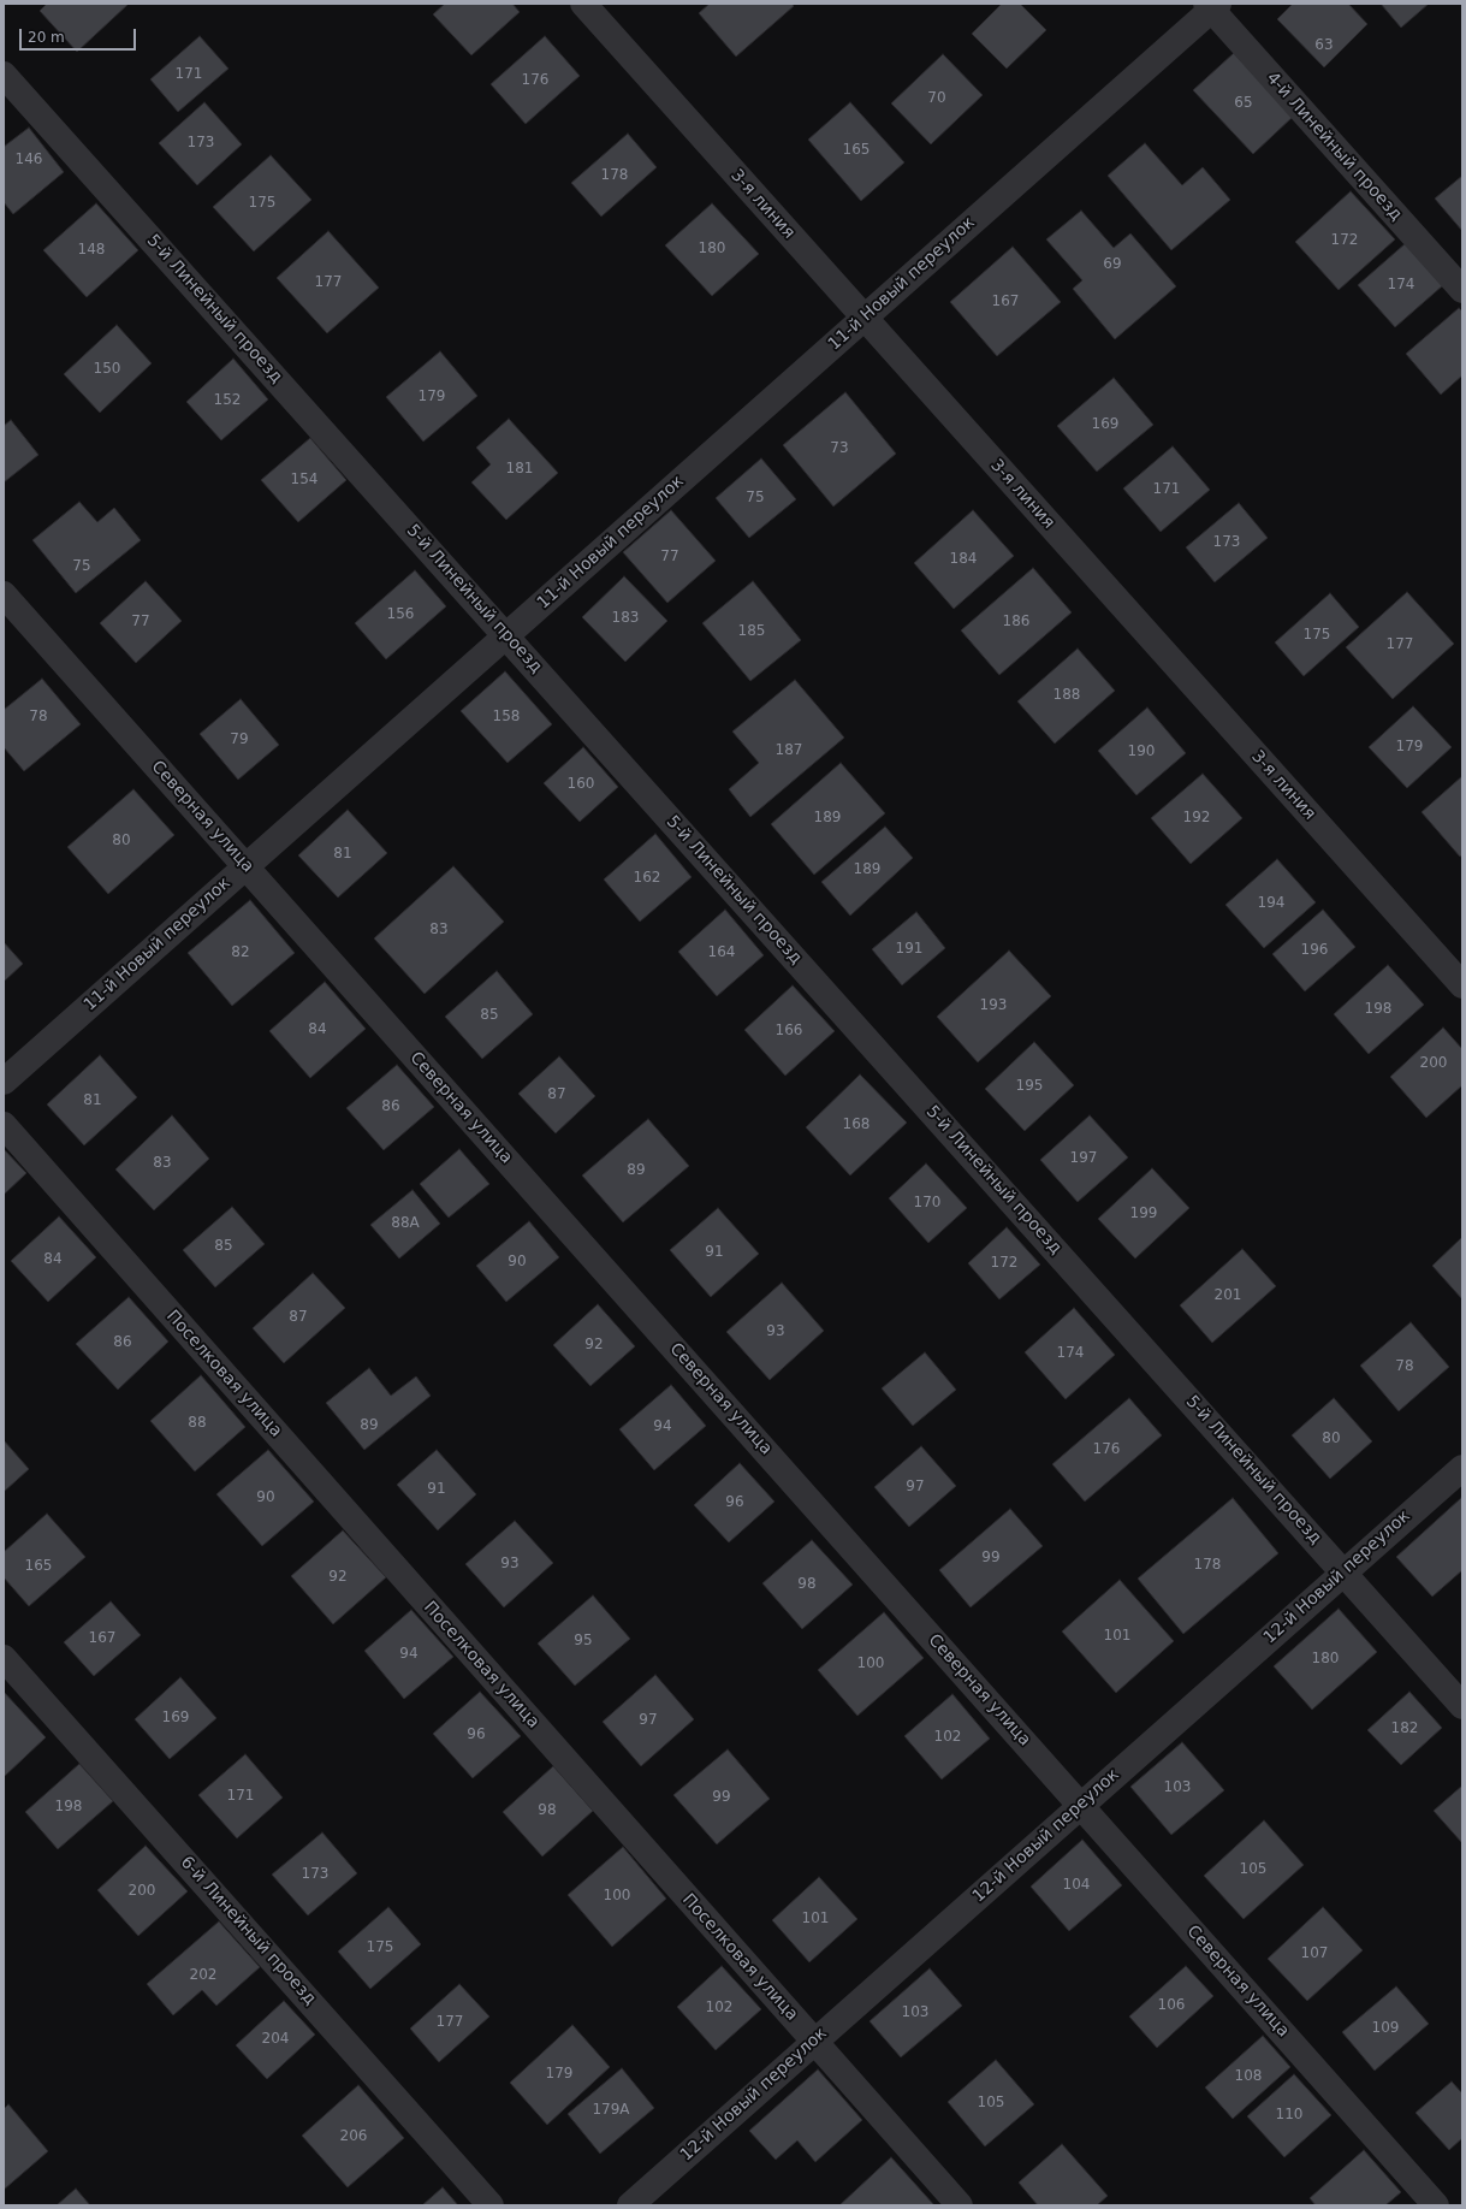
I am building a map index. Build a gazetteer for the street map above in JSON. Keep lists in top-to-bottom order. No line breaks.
{"streets":{"street":["4-й Линейный проезд","3-я линия","11-й Новый переулок","5-й Линейный проезд","Северная улица","Поселковая улица","12-й Новый переулок","6-й Линейный проезд"]},"crossings":[["4-й Линейный проезд","11-й Новый переулок"],["3-я линия","11-й Новый переулок"],["11-й Новый переулок","5-й Линейный проезд"],["11-й Новый переулок","Северная улица"],["5-й Линейный проезд","12-й Новый переулок"],["Северная улица","12-й Новый переулок"],["Поселковая улица","12-й Новый переулок"]],"house_numbers":["63","171","176","70","65","173","165","146","178","175","172","180","148","69","177","174","167","150","179","152","169","73","181","154","171","75","173","77","184","75","156","183","77","186","185","175","177","188","78","158","79","179","187","190","160","189","192","80","81","189","162","194","83","191","196","82","164","193","198","85","84","166","200","195","87","81","86","168","197","83","89","170","199","88А","85","91","84","90","172","201","87","93","86","92","174","78","88","89","94","80","176","97","91","90","96","99","93","178","165","92","98","101","167","95","94","180","100","169","97","182","96","102","103","171","99","198","98","105","173","104","200","100","101","175","107","202","106","102","103","177","109","204","179","108","105","179А","110","206"],"scale_bar":"20 m"}
